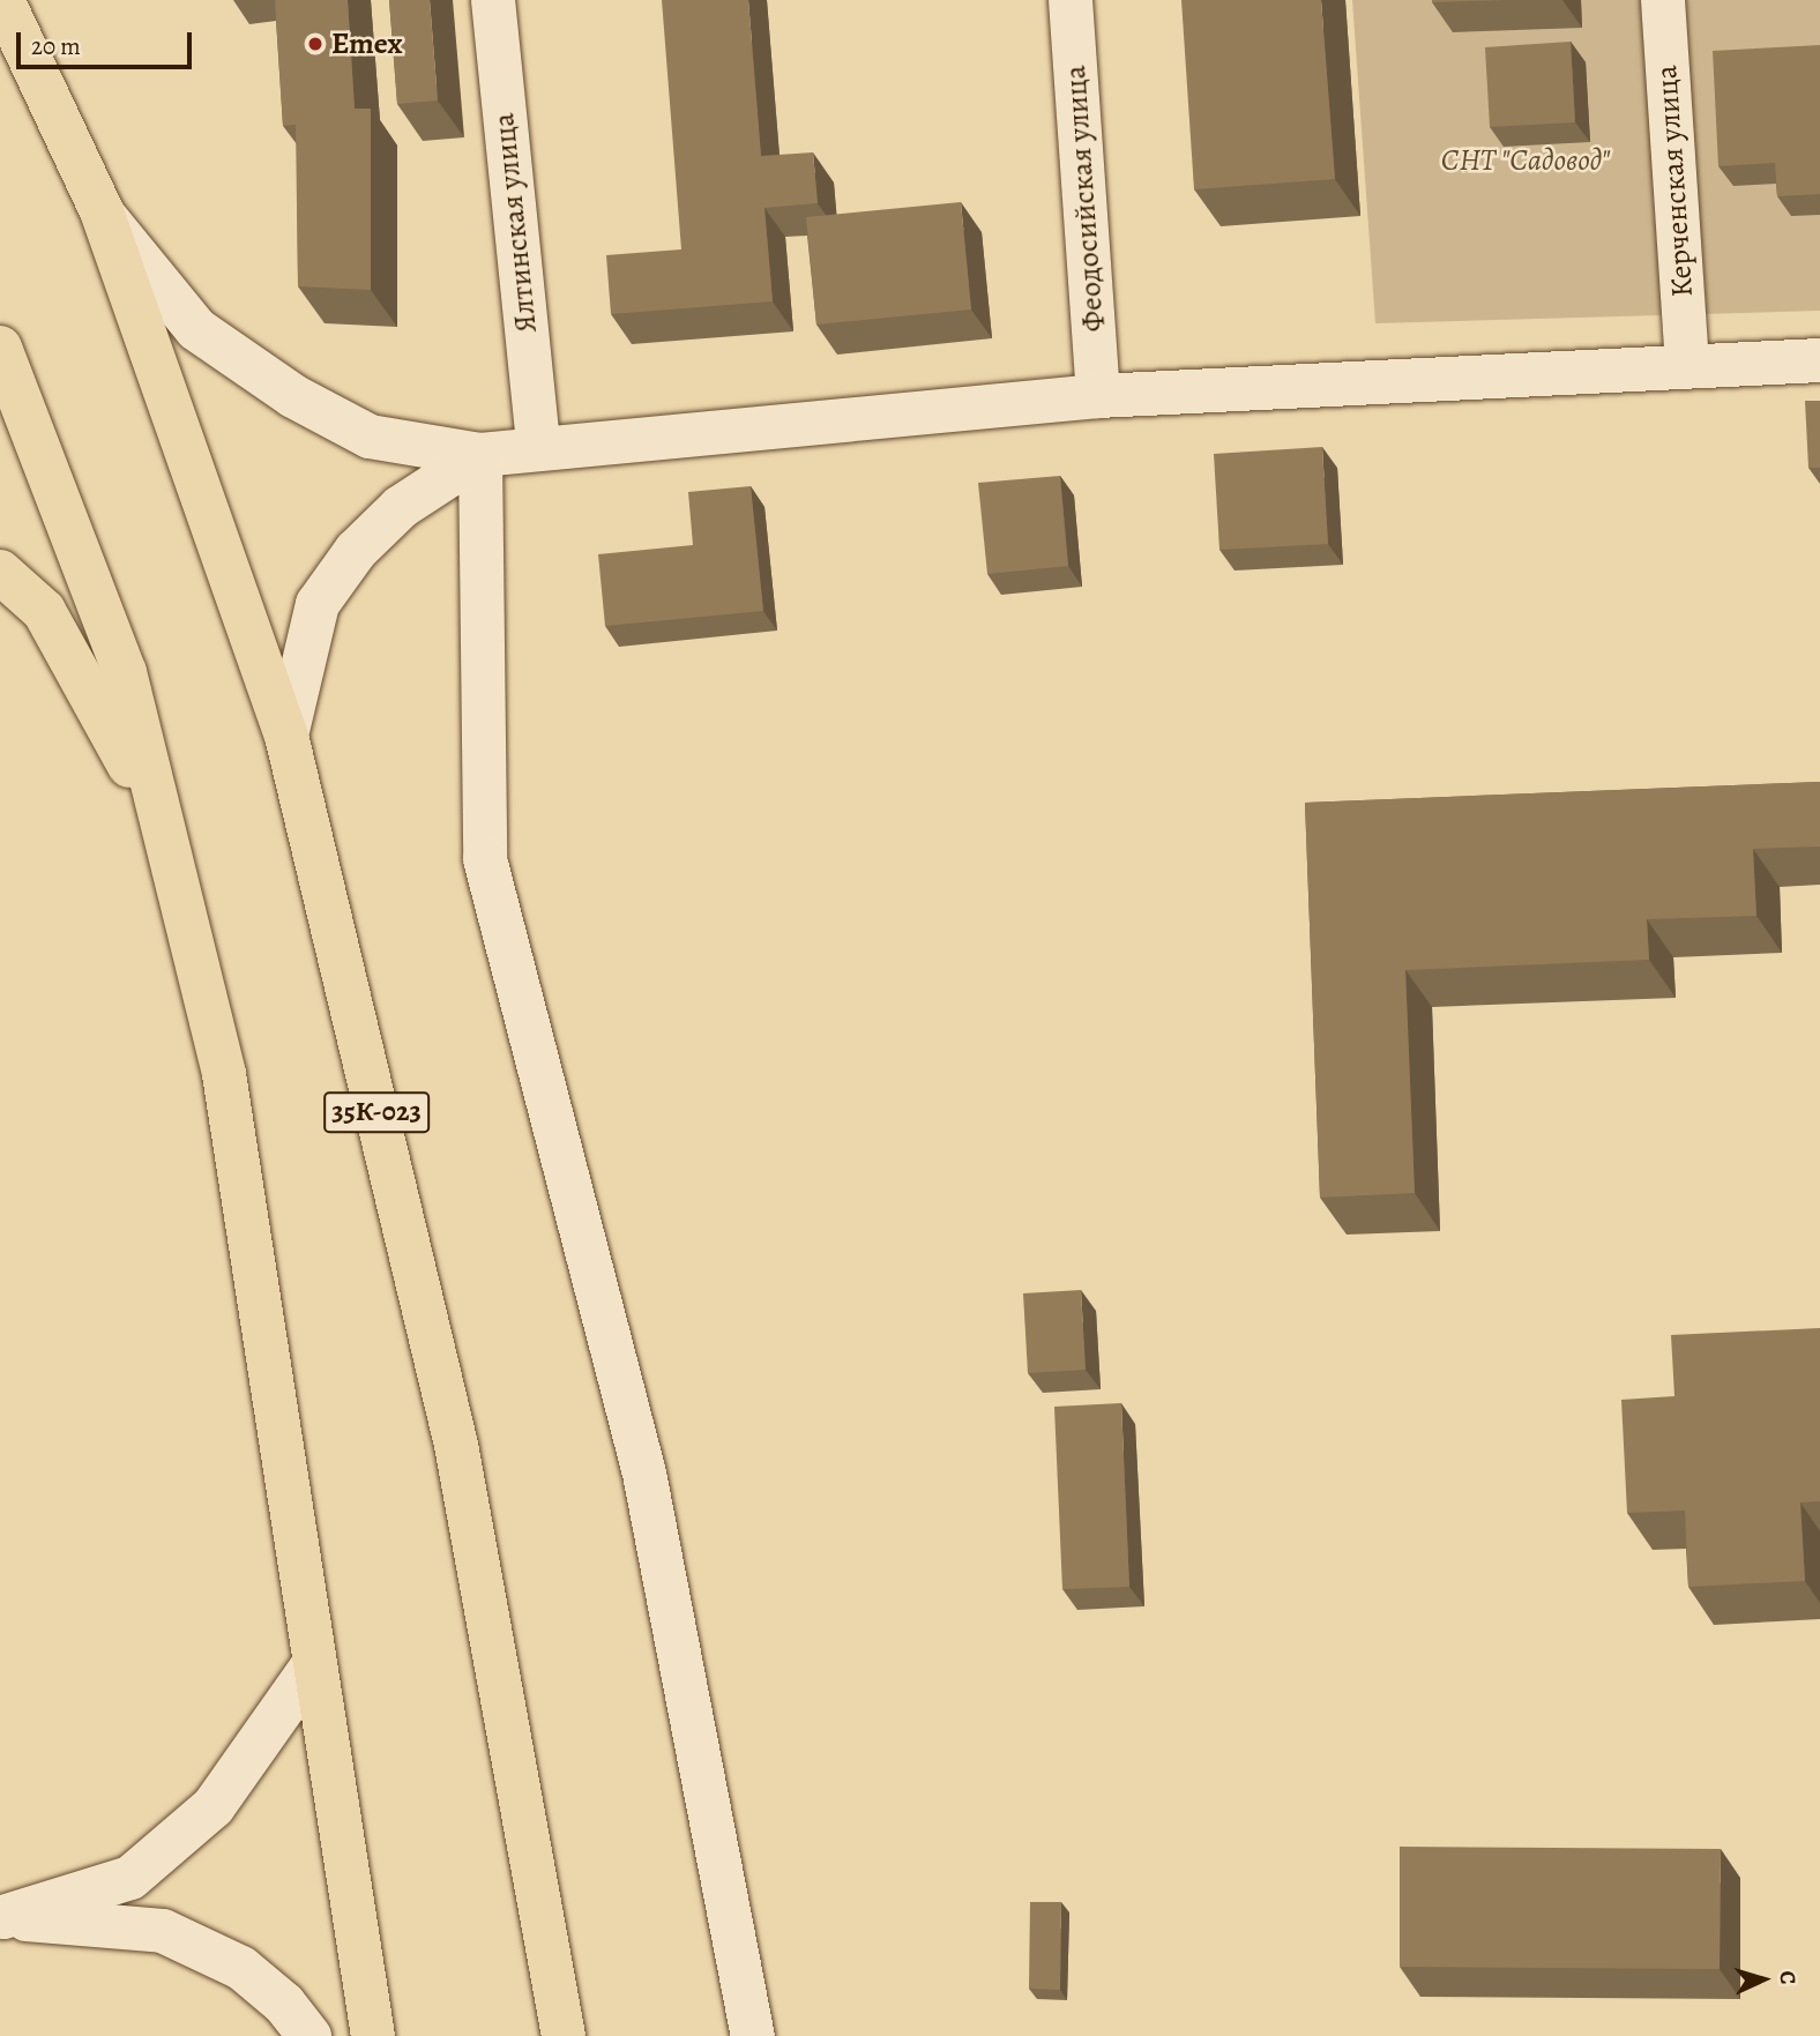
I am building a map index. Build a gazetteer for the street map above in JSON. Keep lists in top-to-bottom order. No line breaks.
{"streets":{"main road":["35К-023"],"street":["Керченская улица","Феодосийская улица","Ялтинская улица"]},"parks":["СНТ \"Садовод\""],"places":["Emex"],"scale_bar":"20 m","north":"right"}
